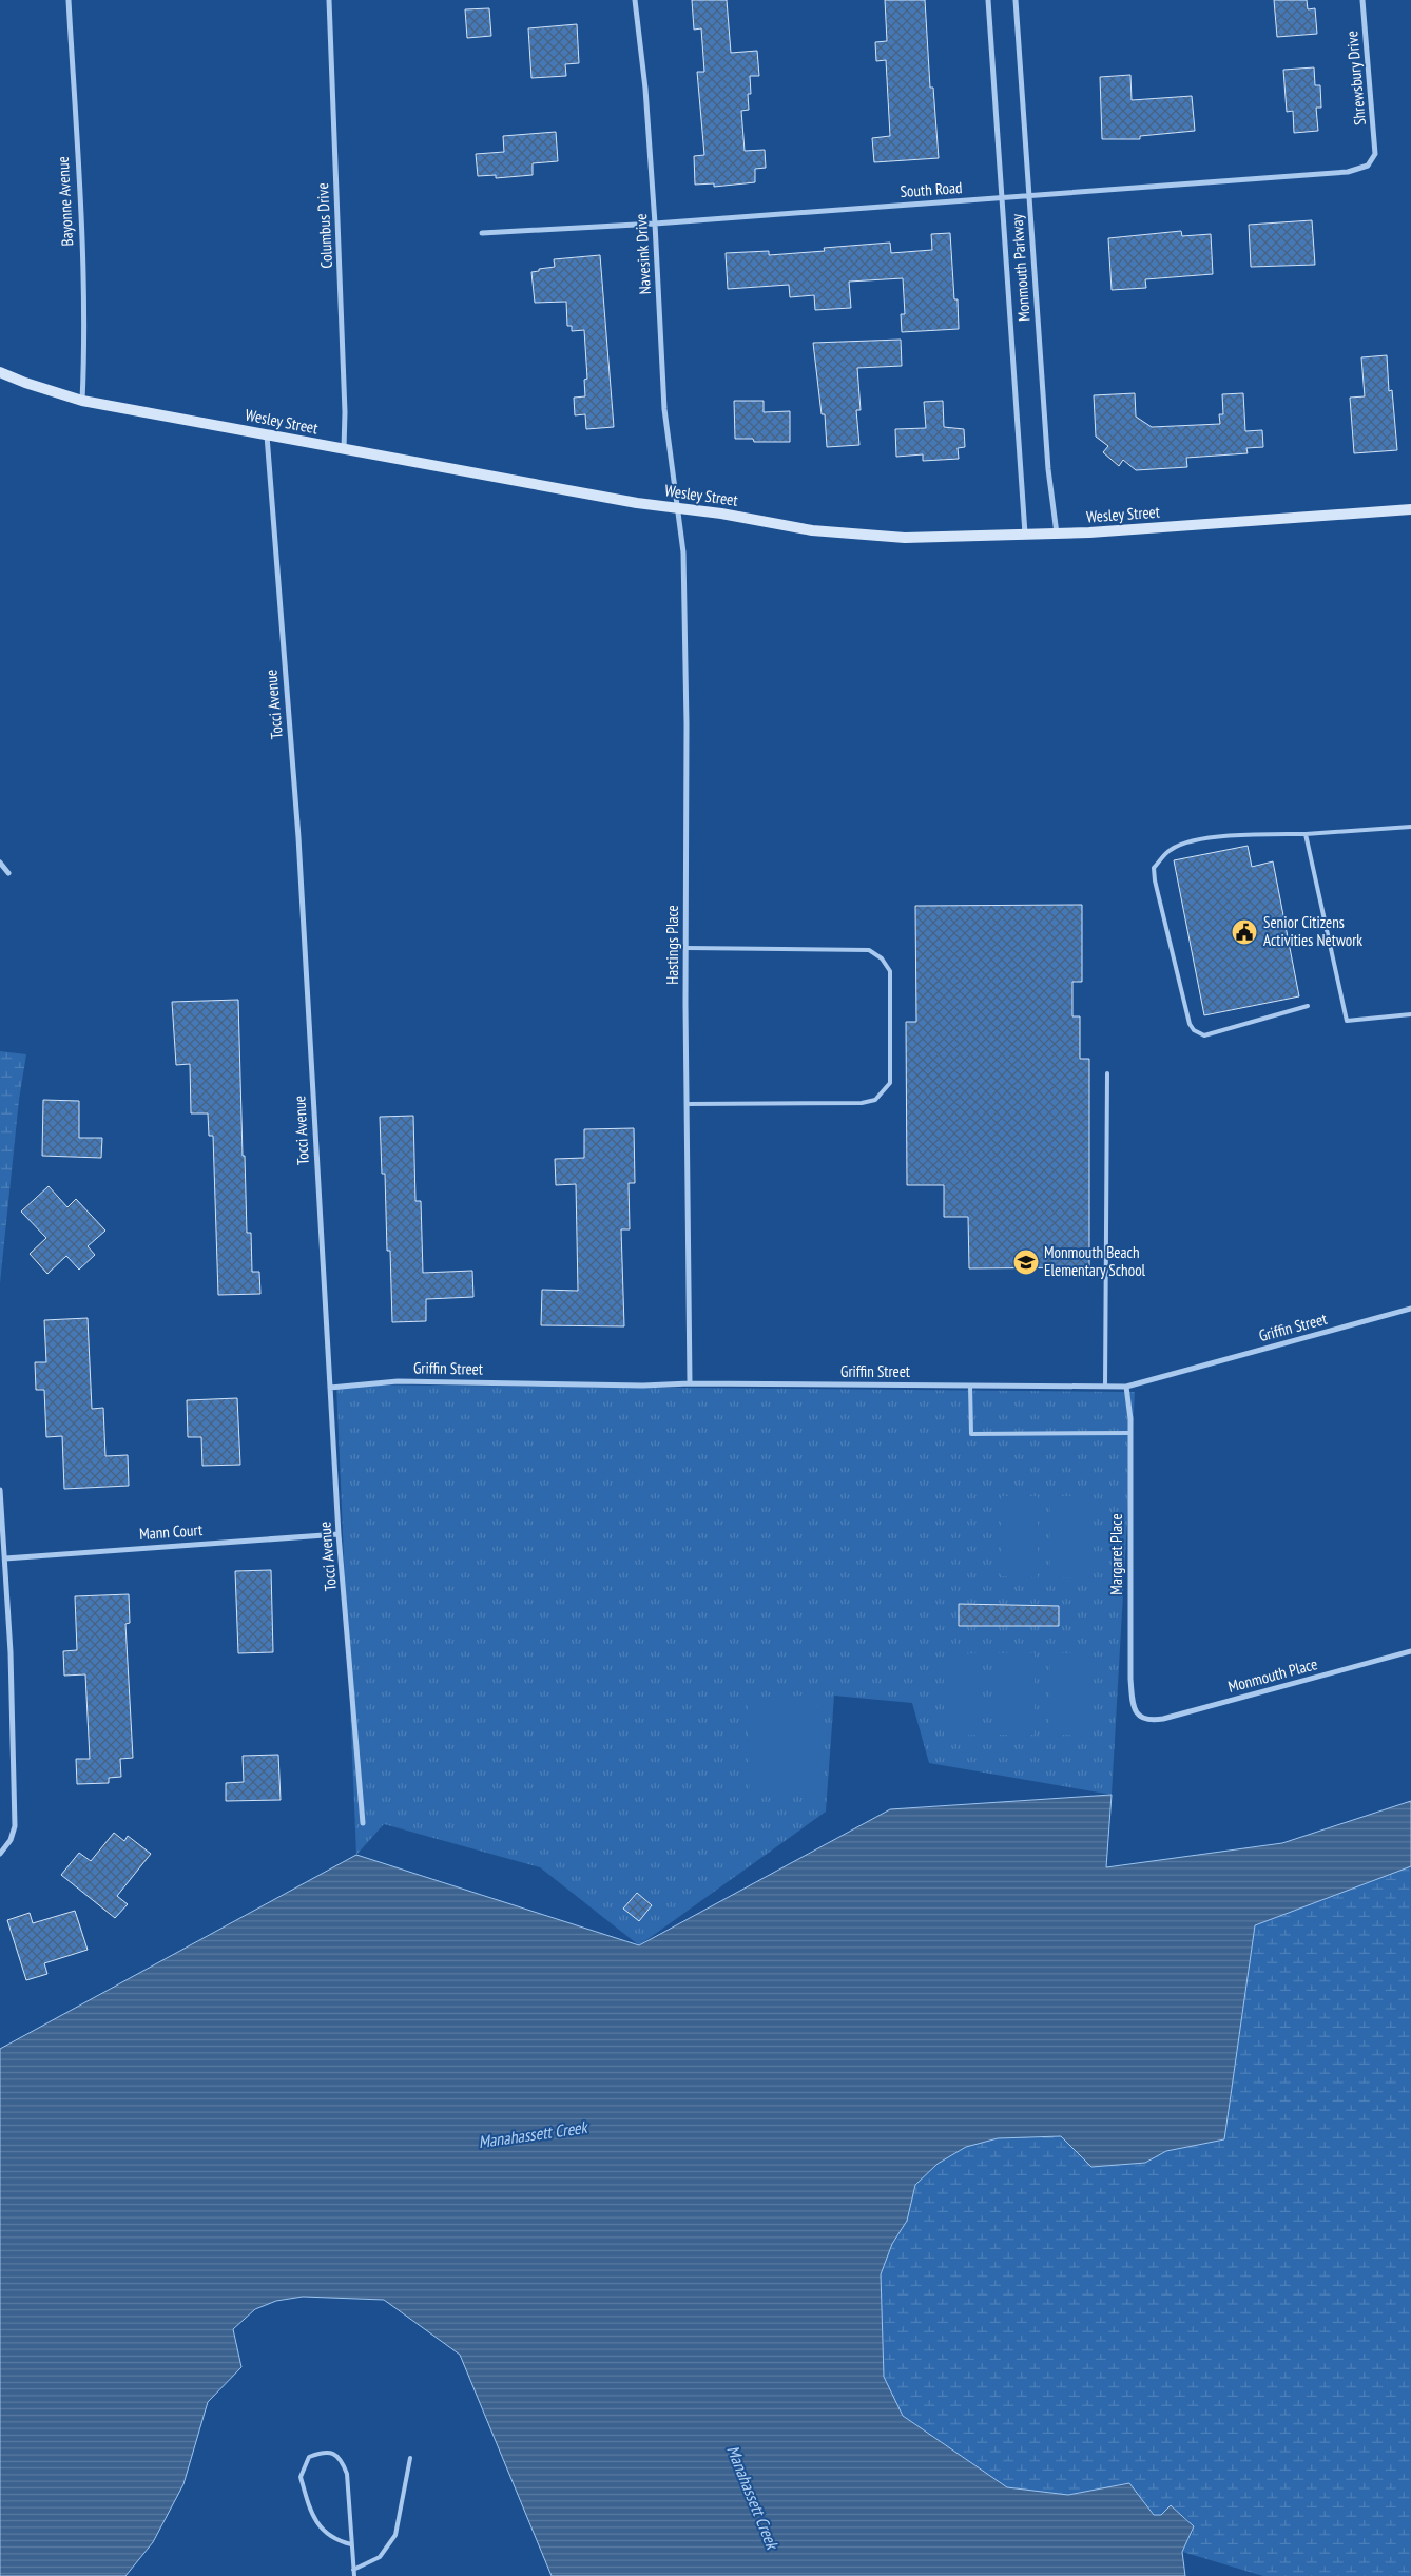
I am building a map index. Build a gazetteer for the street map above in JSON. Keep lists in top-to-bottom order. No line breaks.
{"streets":{"street":["Shrewsbury Drive","South Road","Bayonne Avenue","Columbus Drive","Navesink Drive","Monmouth Parkway","Wesley Street","Tocci Avenue","Hastings Place","Griffin Street","Mann Court","Margaret Place","Monmouth Place"]},"crossings":[["Shrewsbury Drive","South Road"],["South Road","Navesink Drive"],["South Road","Monmouth Parkway"],["Bayonne Avenue","Wesley Street"],["Columbus Drive","Wesley Street"],["Navesink Drive","Wesley Street"],["Navesink Drive","Hastings Place"],["Monmouth Parkway","Wesley Street"],["Wesley Street","Tocci Avenue"],["Wesley Street","Hastings Place"],["Tocci Avenue","Griffin Street"],["Tocci Avenue","Mann Court"],["Hastings Place","Griffin Street"],["Griffin Street","Margaret Place"],["Margaret Place","Monmouth Place"]],"water":["Manahassett Creek"],"places":{"public building":["Senior Citizens Activities Network"],"school or university":["Monmouth Beach Elementary School"]}}
